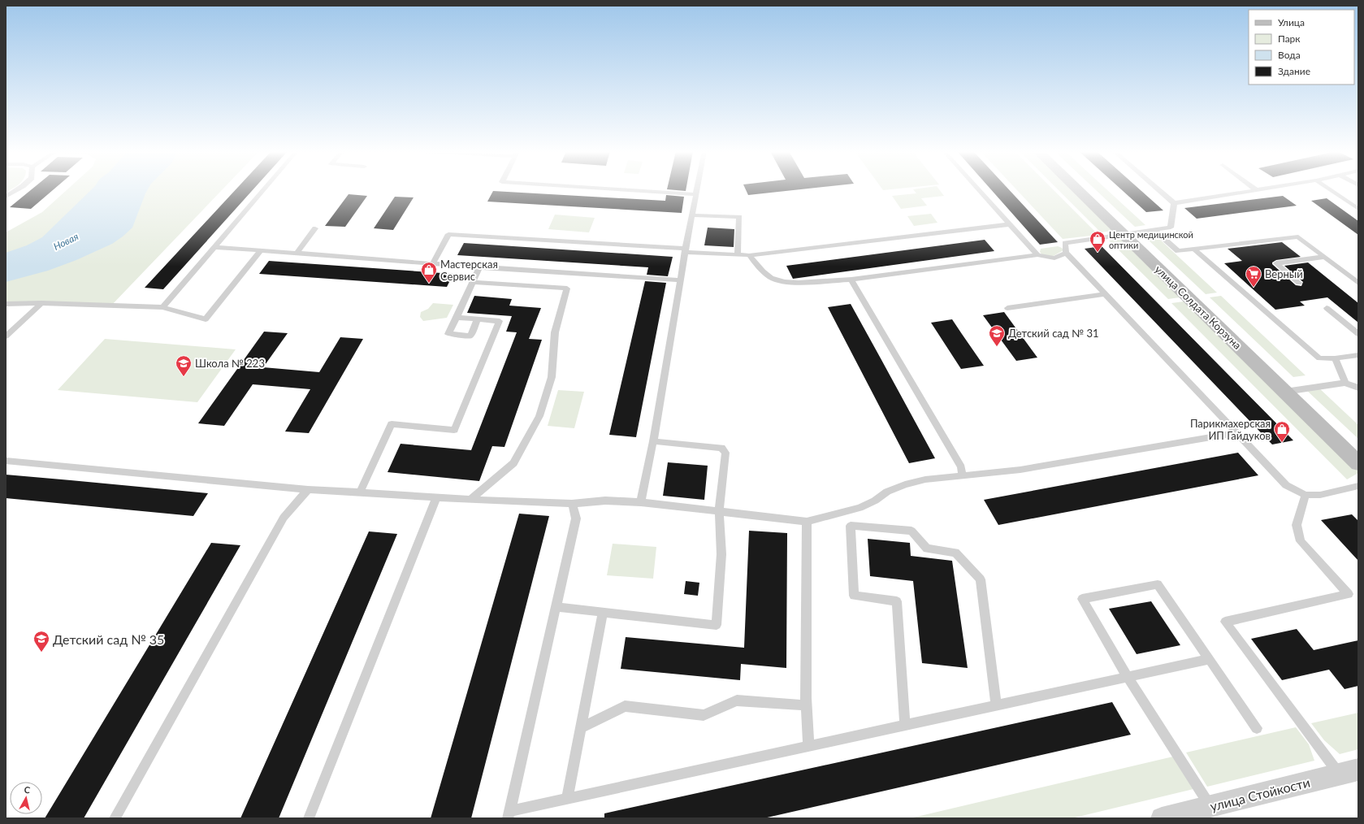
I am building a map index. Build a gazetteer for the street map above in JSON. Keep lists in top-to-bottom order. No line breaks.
{"streets":{"street":["улица Солдата Корзуна","улица Стойкости"]},"water":["Новая"],"places":{"shop":["Центр медицинской оптики","Мастерская Сервис","Парикмахерская ИП Гайдуков"],"supermarket":["Верный"],"school or university":["Детский сад № 31","Школа № 223","Детский сад № 35"]},"legend":["Улица","Парк","Вода","Здание"],"north":"top"}
